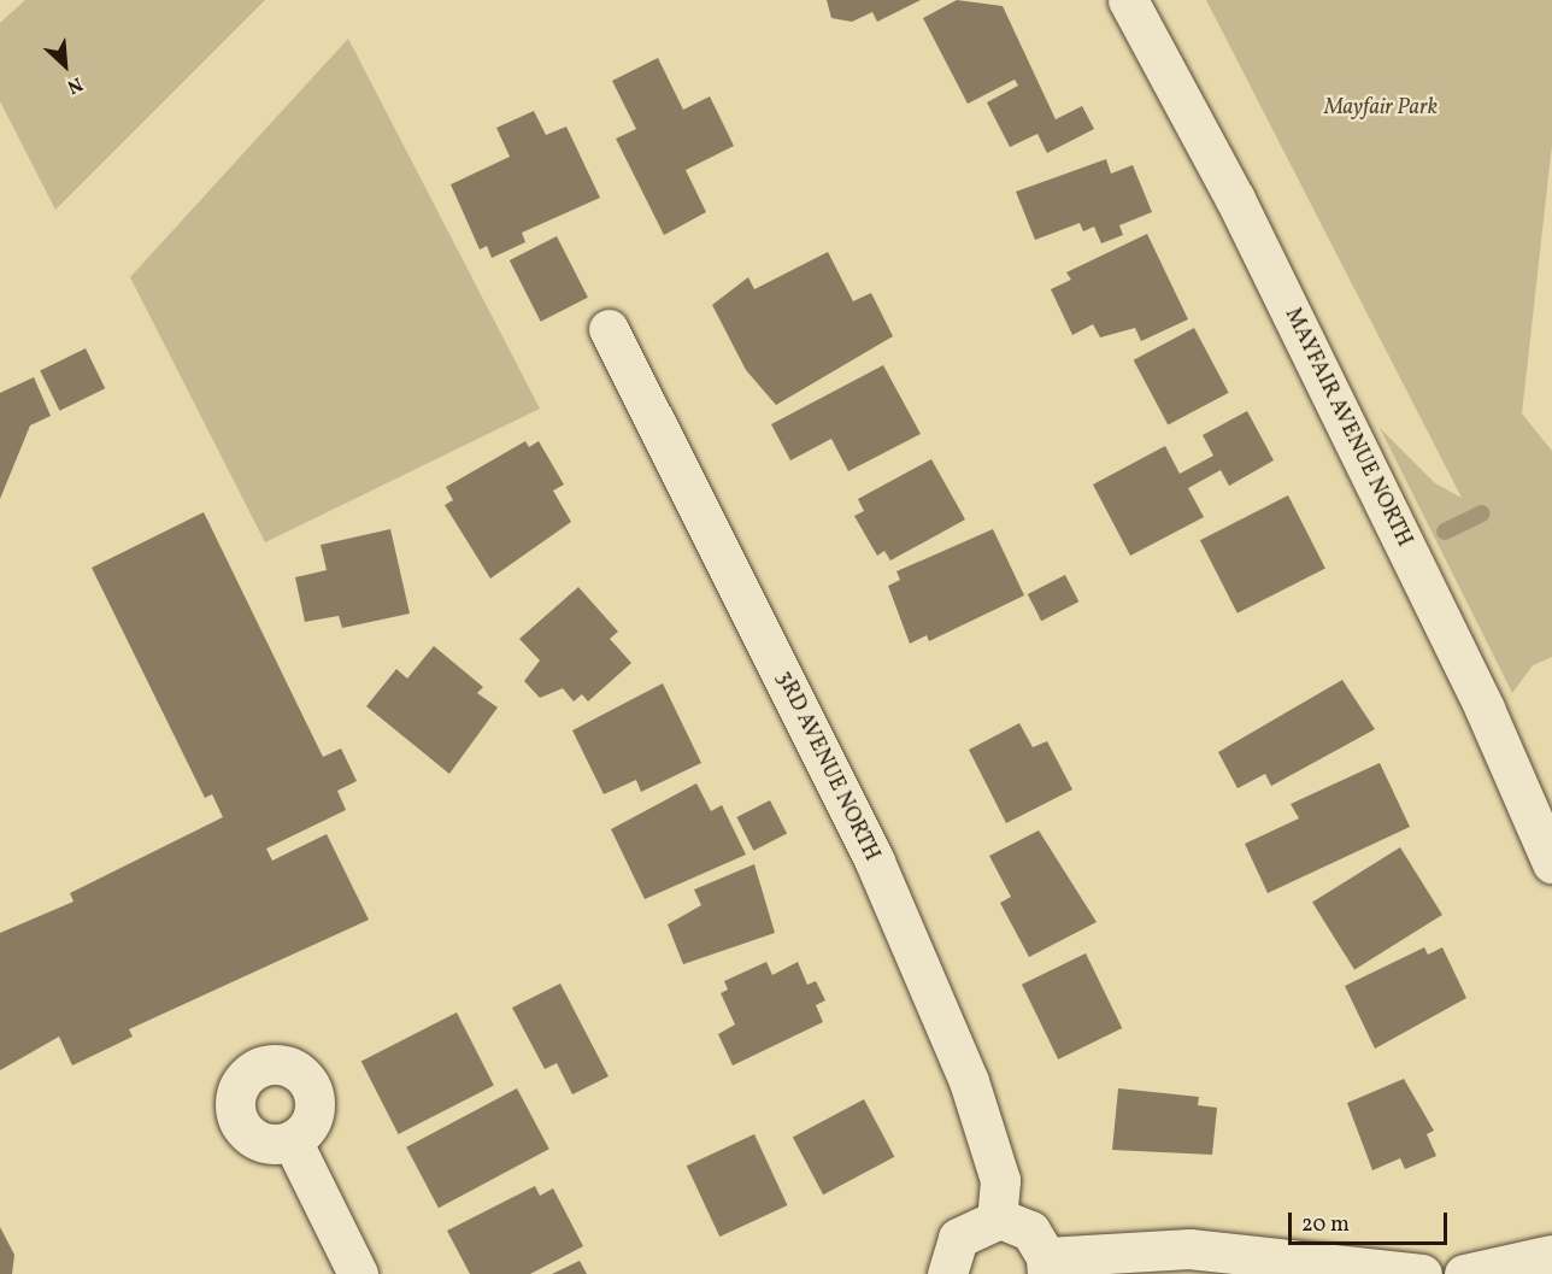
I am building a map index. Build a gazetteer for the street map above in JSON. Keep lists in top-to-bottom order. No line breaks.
{"streets":{"street":["MAYFAIR AVENUE NORTH","3RD AVENUE NORTH"]},"parks":["Mayfair Park"],"scale_bar":"20 m","north":"bottom right"}
